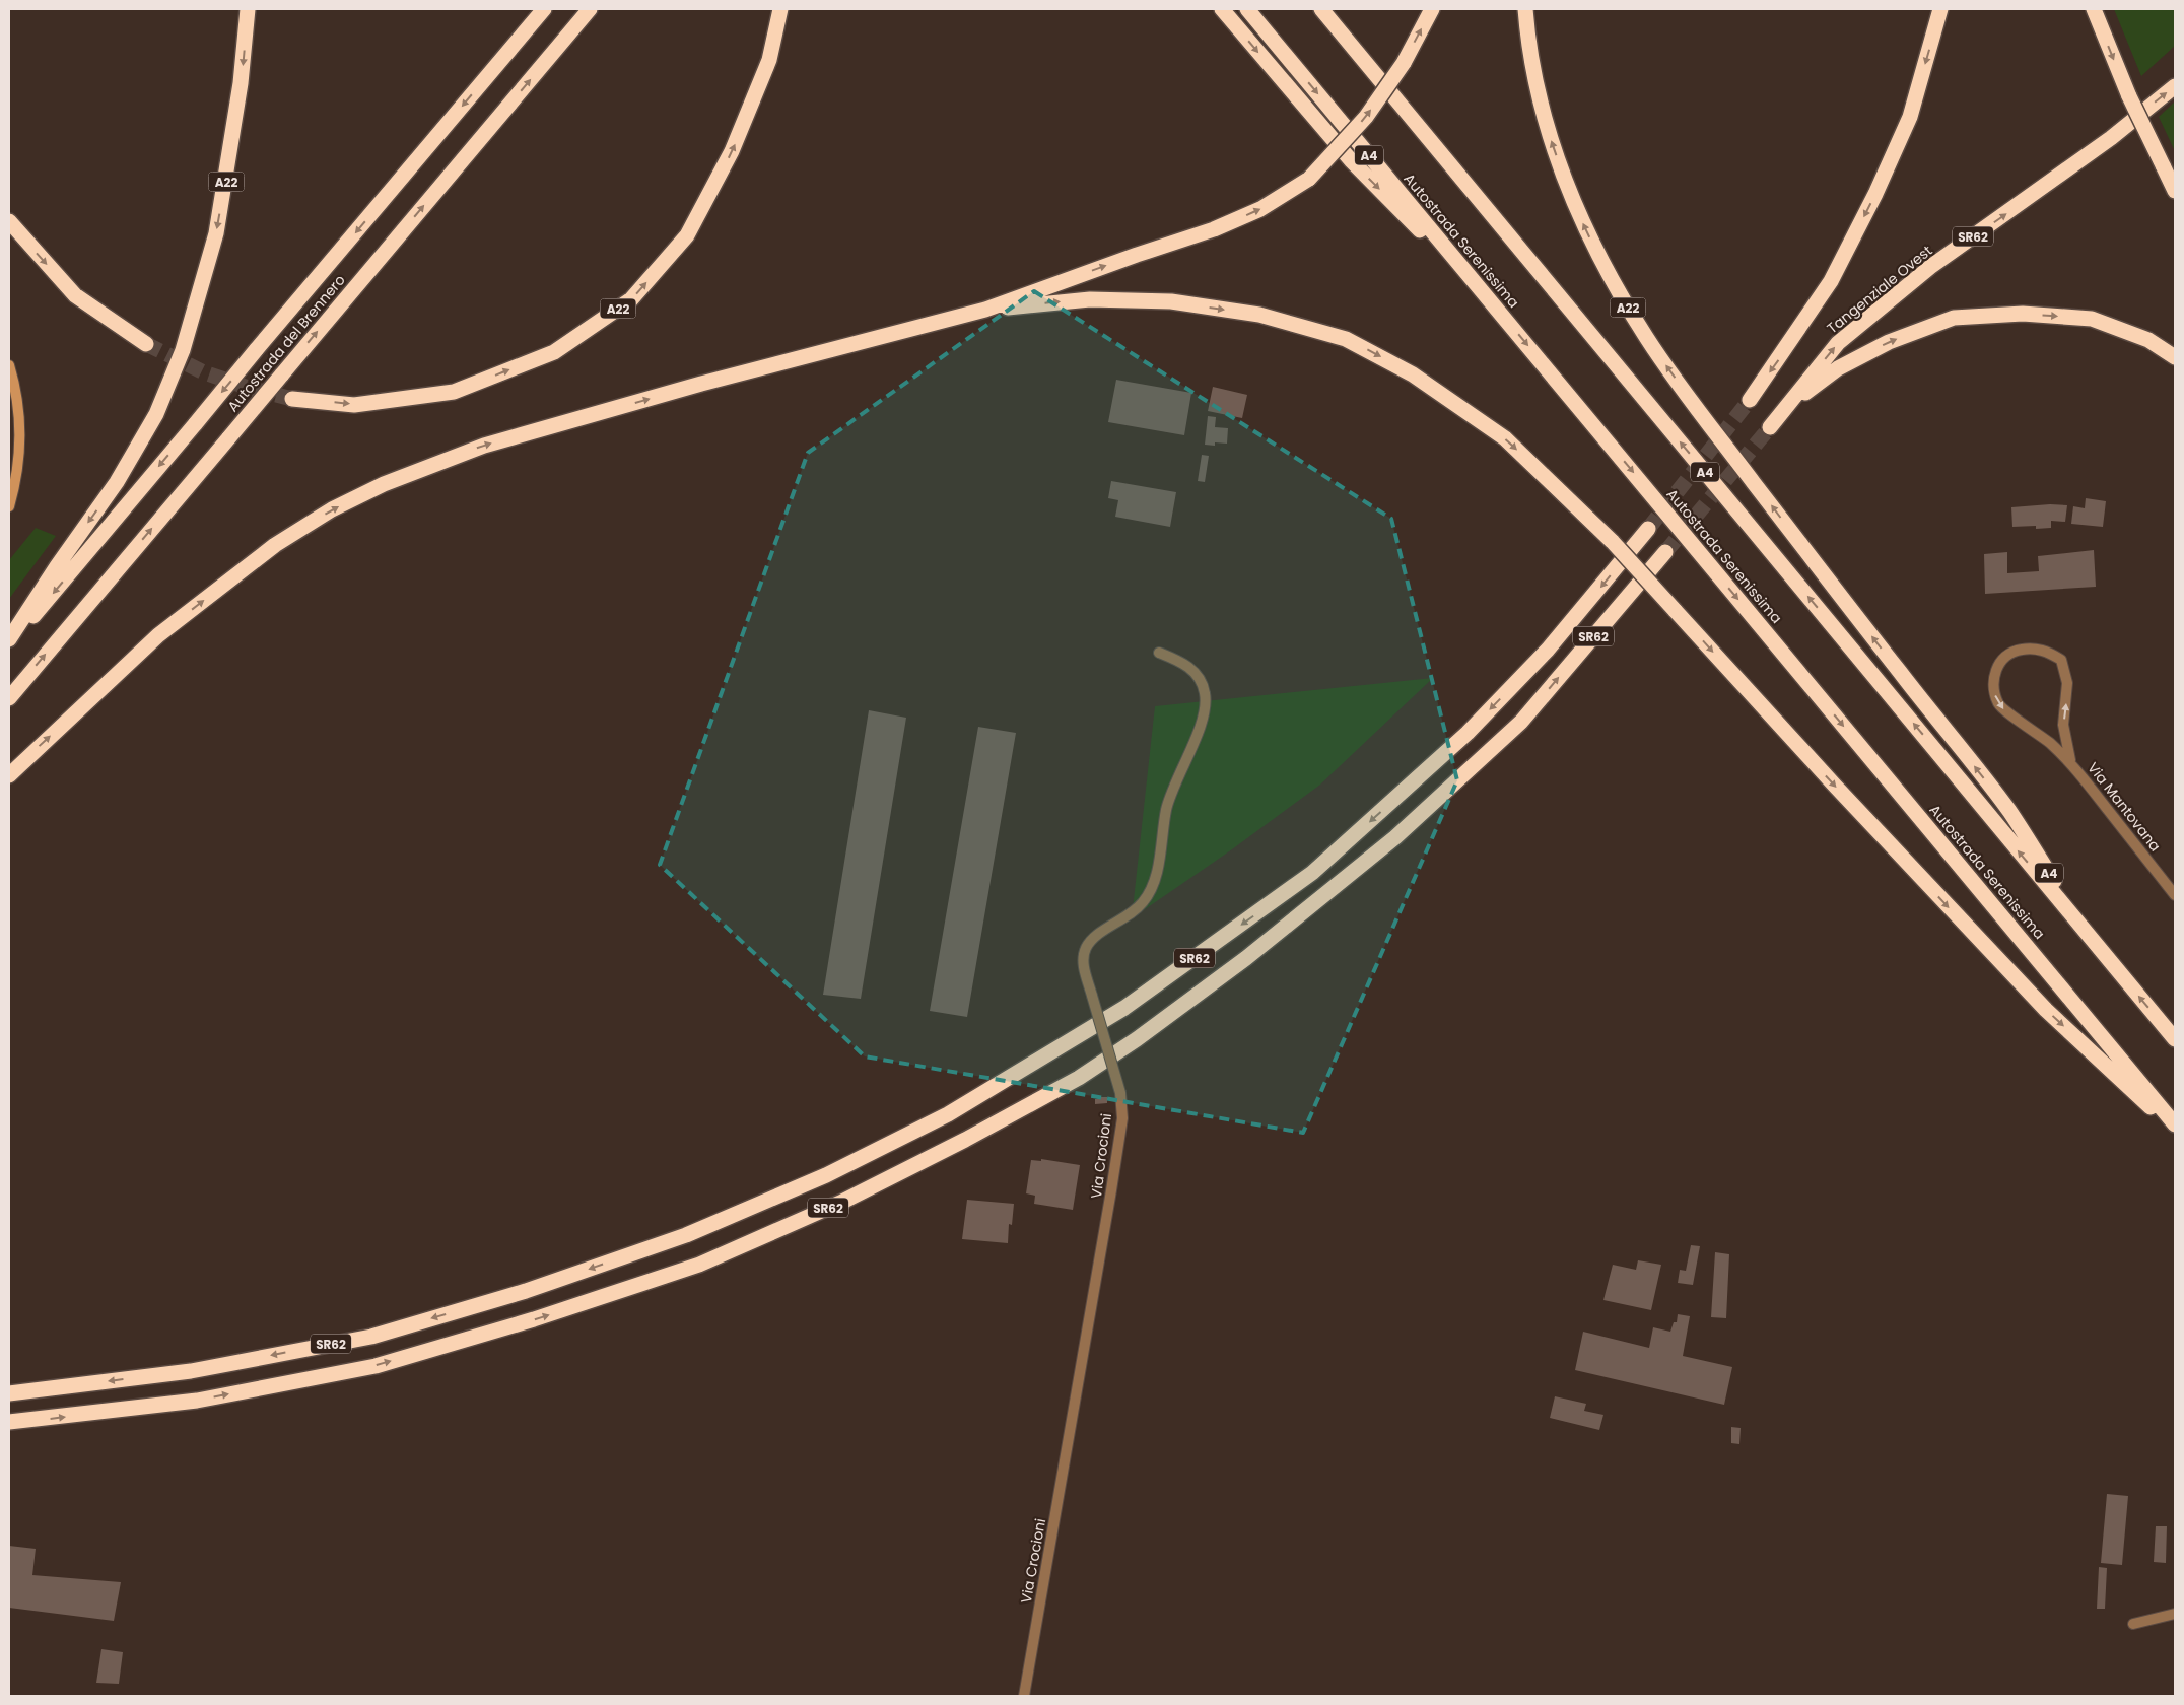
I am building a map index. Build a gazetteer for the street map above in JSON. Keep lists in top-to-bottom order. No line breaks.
{"streets":{"highway":["A4","A22","SR62","Autostrada Serenissima","Tangenziale Ovest","Autostrada del Brennero"],"street":["Via Mantovana","Via Crocioni"]},"crossings":[["A4","A22"]]}
